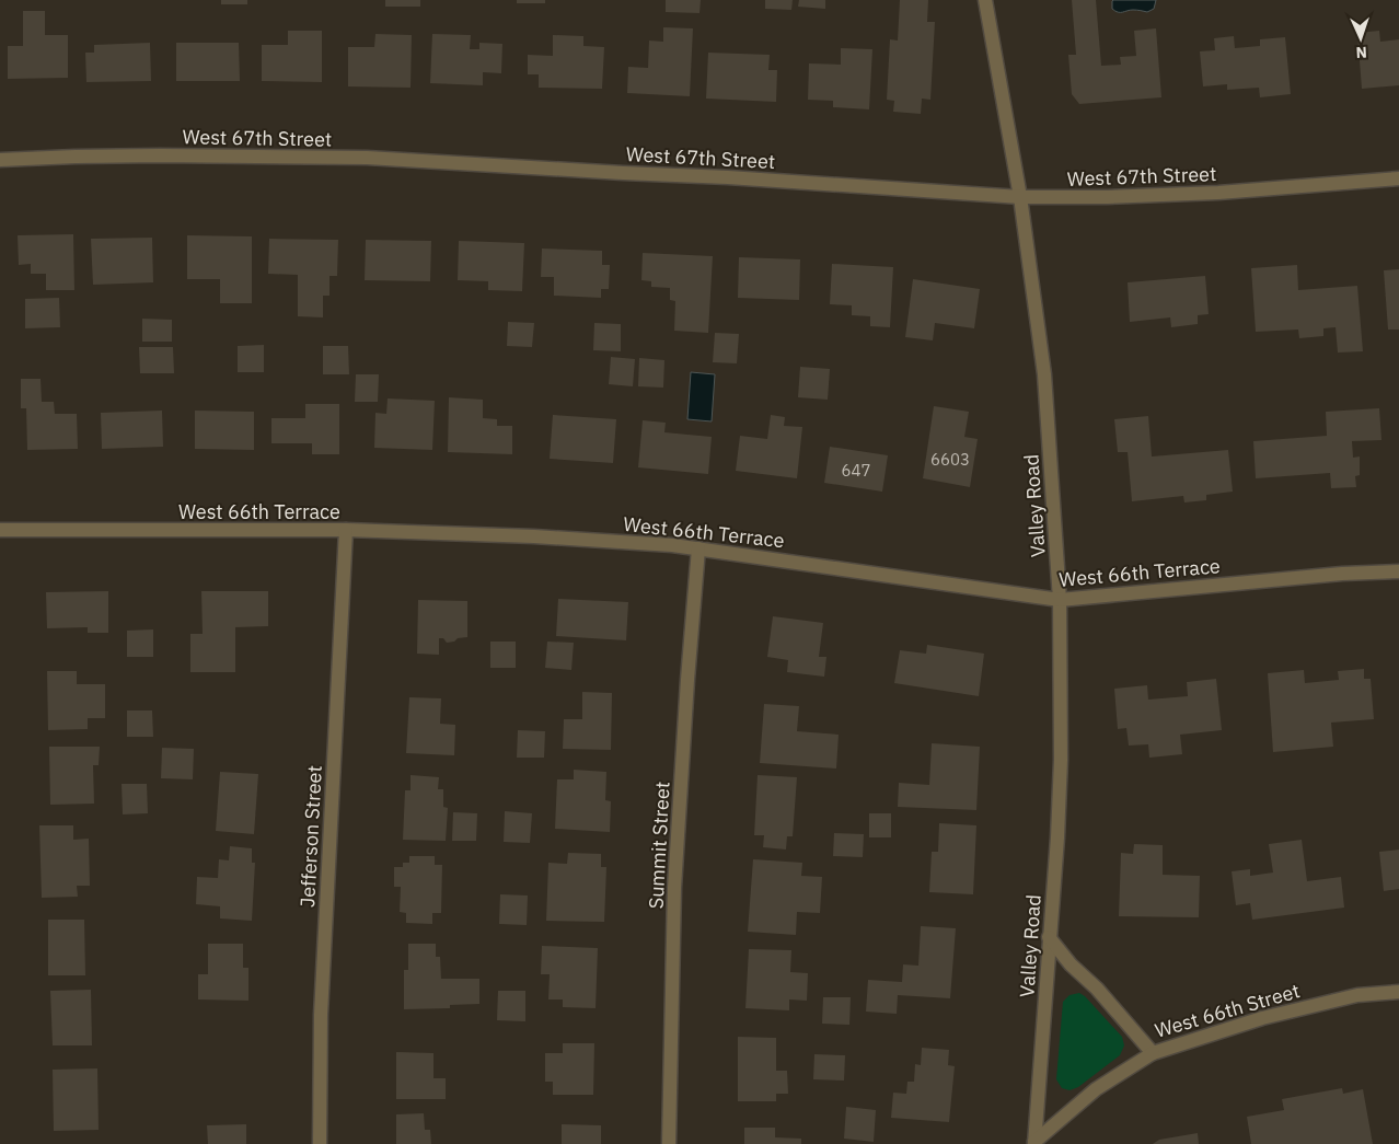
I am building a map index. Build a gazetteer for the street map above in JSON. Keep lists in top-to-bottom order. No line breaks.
{"streets":{"street":["West 67th Street","Valley Road","West 66th Terrace","Jefferson Street","Summit Street","West 66th Street"]},"crossings":[["West 67th Street","Valley Road"],["Valley Road","West 66th Terrace"],["Valley Road","West 66th Street"],["West 66th Terrace","Jefferson Street"],["West 66th Terrace","Summit Street"]],"house_numbers":["6603","647"],"north":"bottom"}
